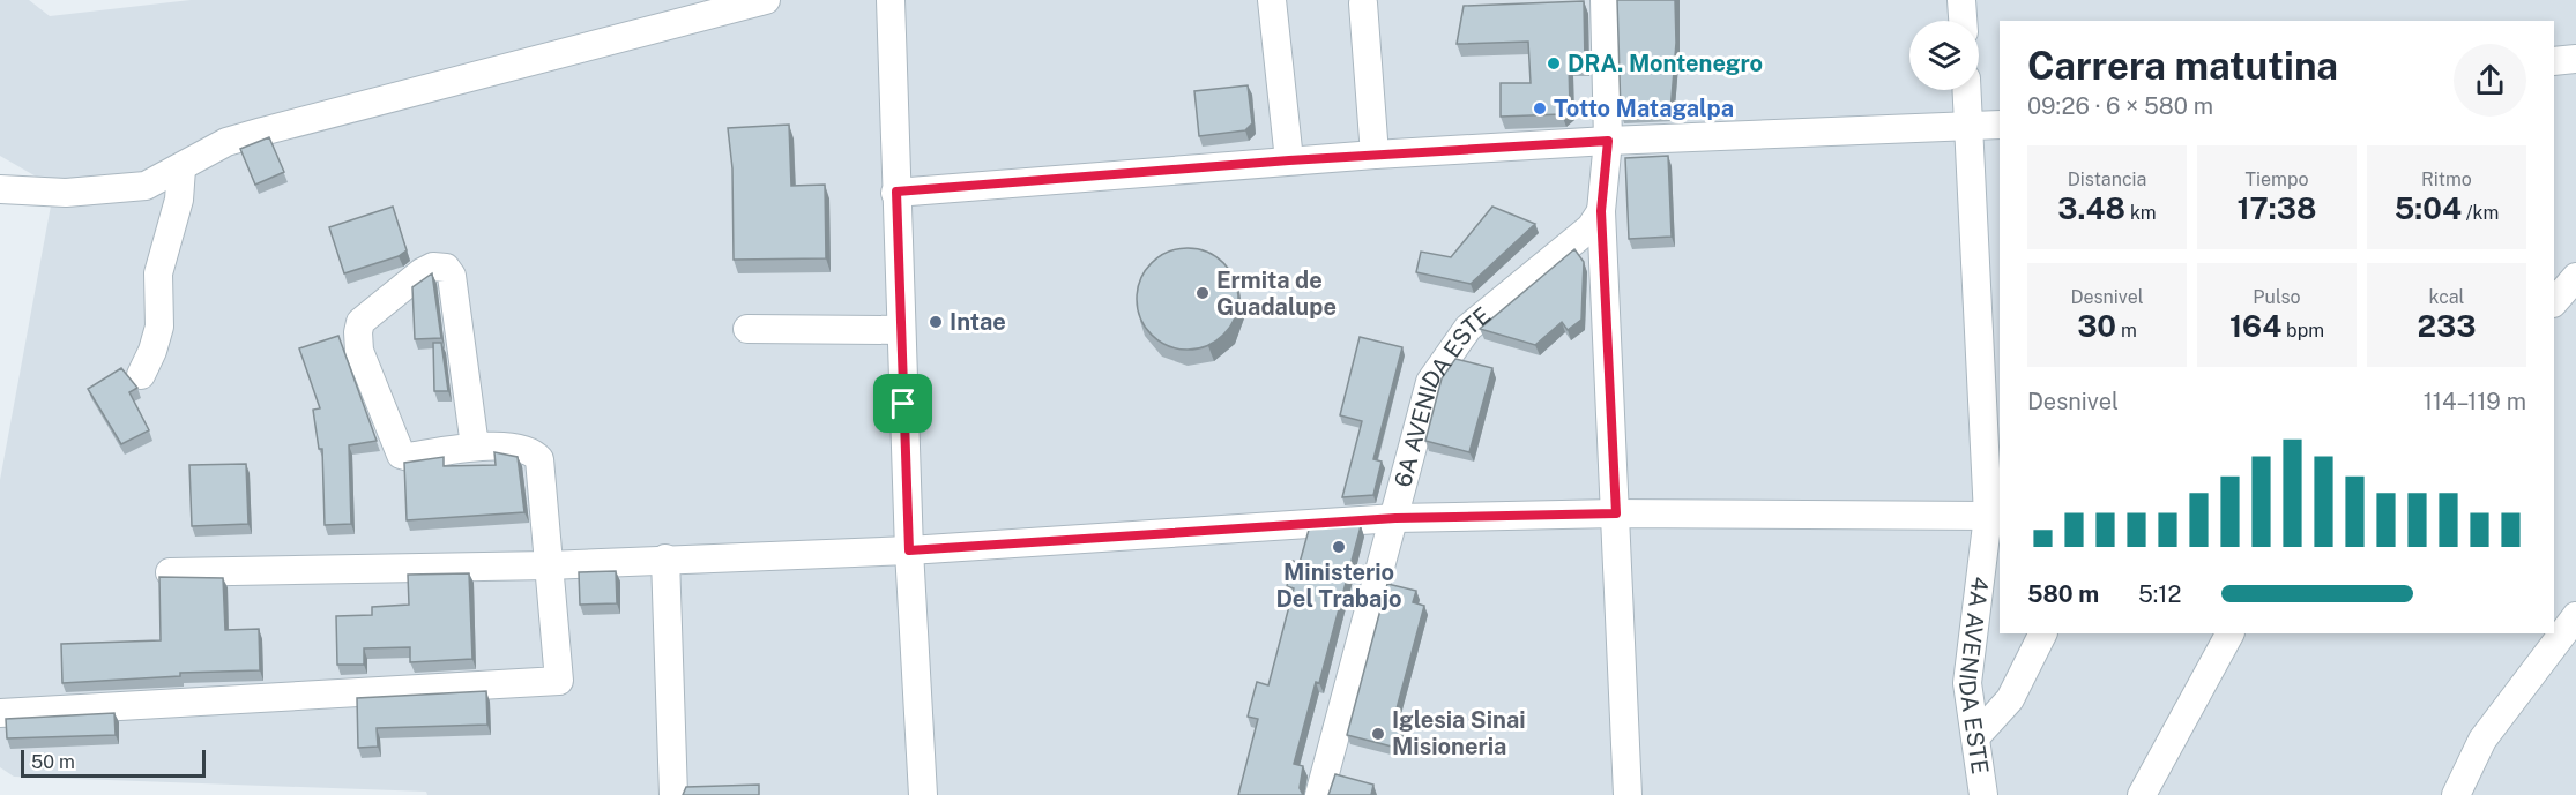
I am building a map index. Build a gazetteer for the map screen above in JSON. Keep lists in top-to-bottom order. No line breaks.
{"streets":{"street":["6A AVENIDA ESTE","4A AVENIDA ESTE"]},"places":["DRA. Montenegro","Totto Matagalpa","Ermita de Guadalupe","Intae","Ministerio Del Trabajo","Iglesia Sinai Misioneria"],"scale_bar":"50 m","page":{"heading":["Carrera matutina","09:26 · 6 × 580 m"],"stats":[["Distancia","3.48 km"],["Tiempo","17:38"],["Ritmo","5:04 /km"],["Desnivel","30 m"],["Pulso","164 bpm"],["kcal","233"]],"chart":["Desnivel","114–119 m"],"list":[{"name":"580 m","note":"5:12"}],"scale":"50 m"}}
